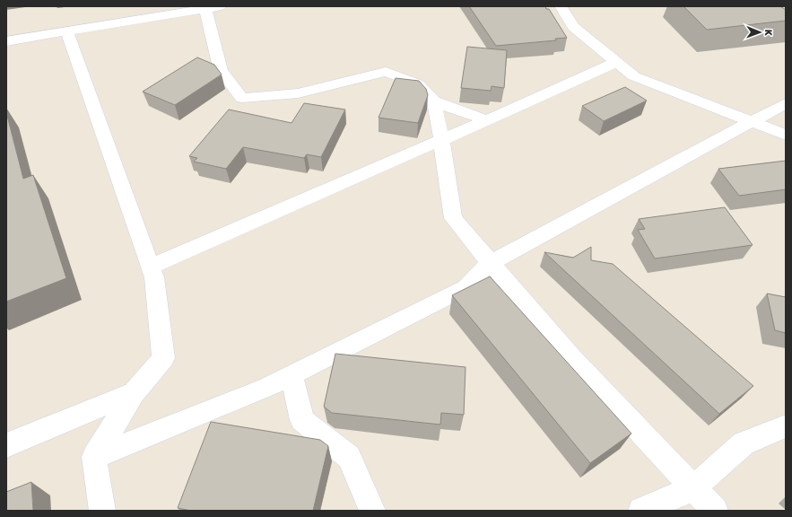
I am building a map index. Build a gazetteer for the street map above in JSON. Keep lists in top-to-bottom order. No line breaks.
{"north":"right"}
